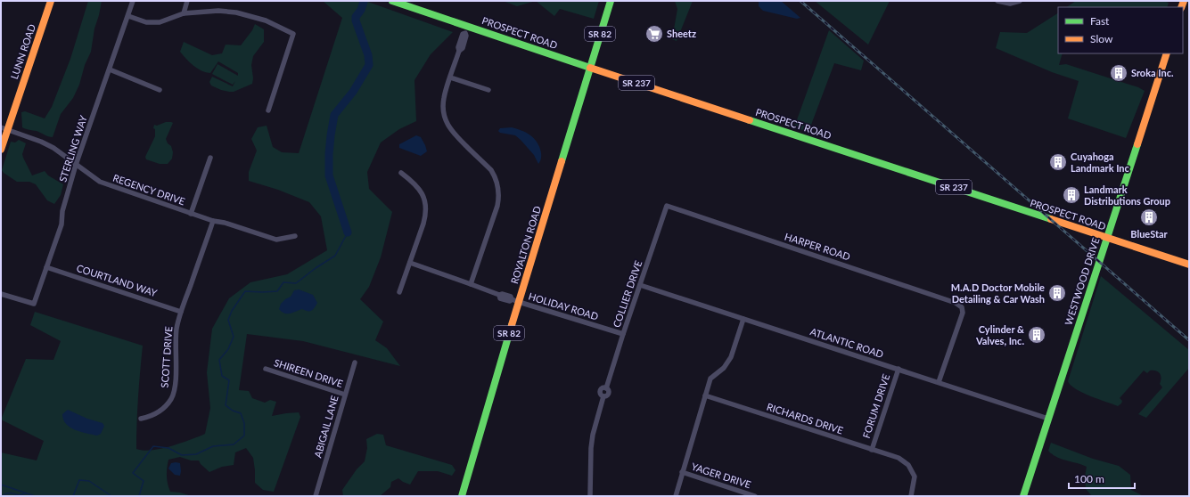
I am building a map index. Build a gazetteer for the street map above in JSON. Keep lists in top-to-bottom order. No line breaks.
{"streets":{"main road":["PROSPECT ROAD","SR 82","LUNN ROAD","SR 237","ROYALTON ROAD","WESTWOOD DRIVE"],"street":["STERLING WAY","REGENCY DRIVE","HARPER ROAD","COURTLAND WAY","COLLIER DRIVE","HOLIDAY ROAD","ATLANTIC ROAD","SCOTT DRIVE","SHIREEN DRIVE","FORUM DRIVE","RICHARDS DRIVE","ABIGAIL LANE","YAGER DRIVE"]},"crossings":[["PROSPECT ROAD","ROYALTON ROAD"],["PROSPECT ROAD","WESTWOOD DRIVE"],["LUNN ROAD","REGENCY DRIVE"],["STERLING WAY","REGENCY DRIVE"],["STERLING WAY","COURTLAND WAY"],["REGENCY DRIVE","SCOTT DRIVE"],["ROYALTON ROAD","HOLIDAY ROAD"],["HARPER ROAD","COLLIER DRIVE"],["HARPER ROAD","ATLANTIC ROAD"],["COURTLAND WAY","SCOTT DRIVE"],["WESTWOOD DRIVE","ATLANTIC ROAD"],["COLLIER DRIVE","HOLIDAY ROAD"],["COLLIER DRIVE","ATLANTIC ROAD"],["ATLANTIC ROAD","FORUM DRIVE"],["SHIREEN DRIVE","ABIGAIL LANE"],["FORUM DRIVE","RICHARDS DRIVE"]],"places":{"supermarket":["Sheetz"],"building":["Sroka Inc.","Cuyahoga Landmark Inc","Landmark Distributions Group","BlueStar","M.A.D Doctor Mobile Detailing & Car Wash","Cylinder & Valves, Inc."]},"legend":["Fast","Slow"],"scale_bar":"100 m"}
